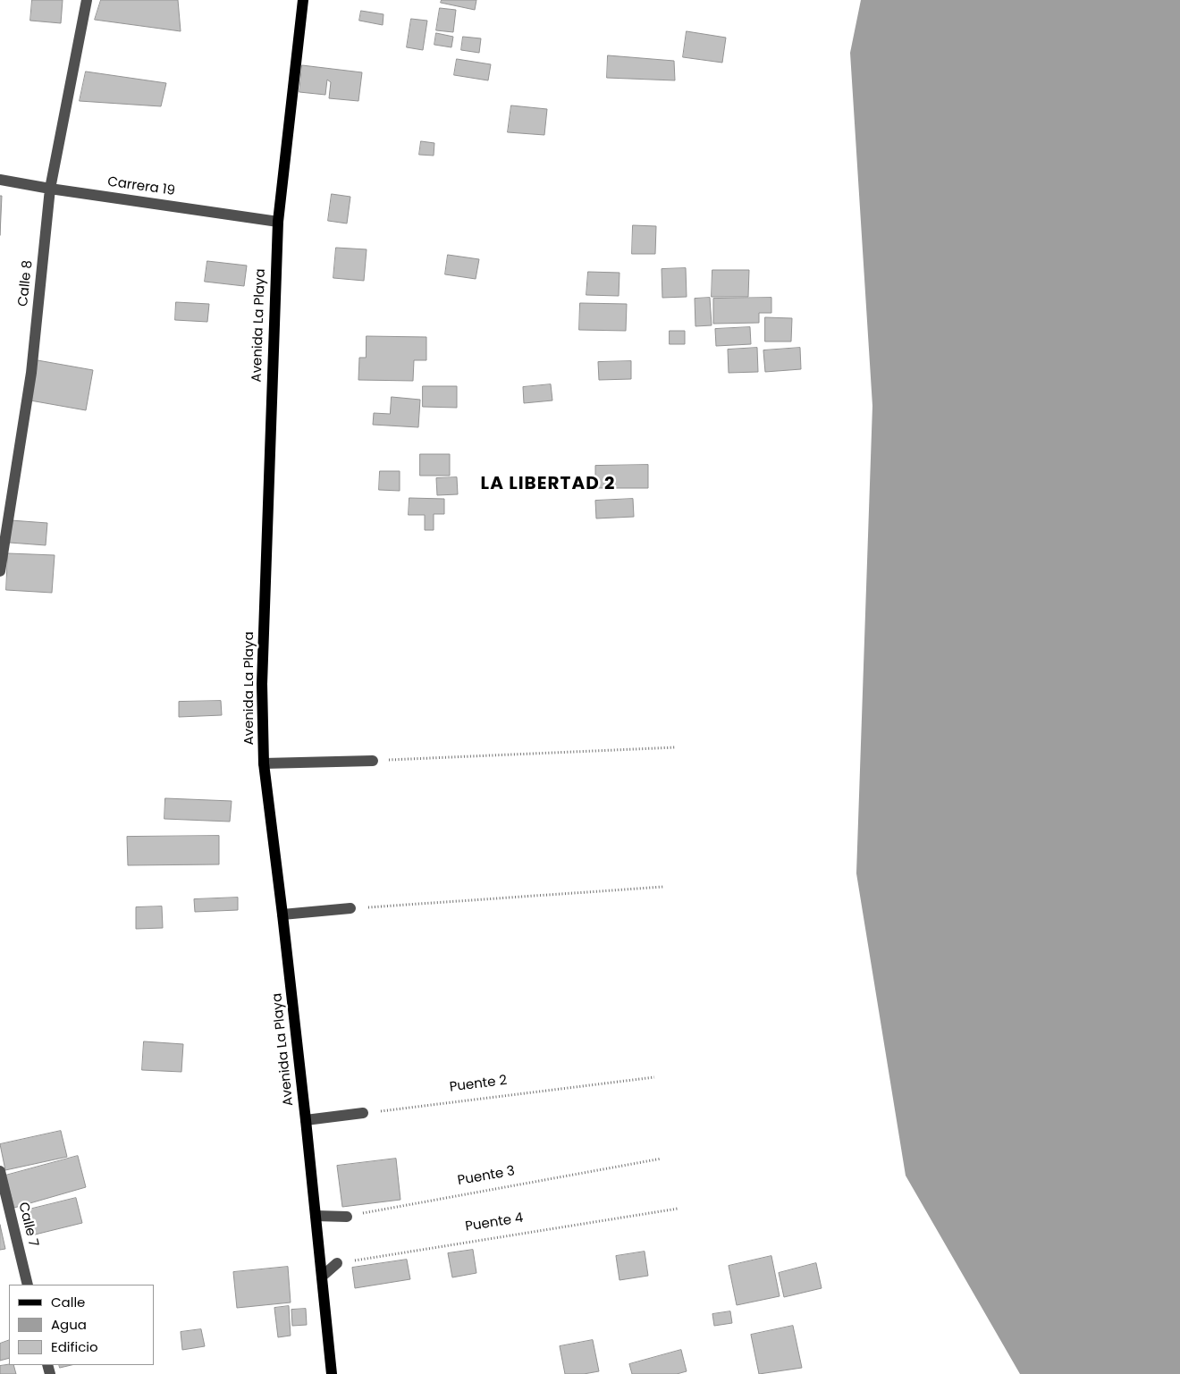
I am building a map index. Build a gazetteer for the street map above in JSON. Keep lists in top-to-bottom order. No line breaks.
{"streets":{"main road":["Avenida La Playa"],"street":["Carrera 19","Calle 8","Calle 7"],"path":["Puente 2","Puente 3","Puente 4"]},"crossings":[["Carrera 19","Calle 8"],["Carrera 19","Avenida La Playa"]],"districts":["LA LIBERTAD 2"],"legend":["Calle","Agua","Edificio"]}
